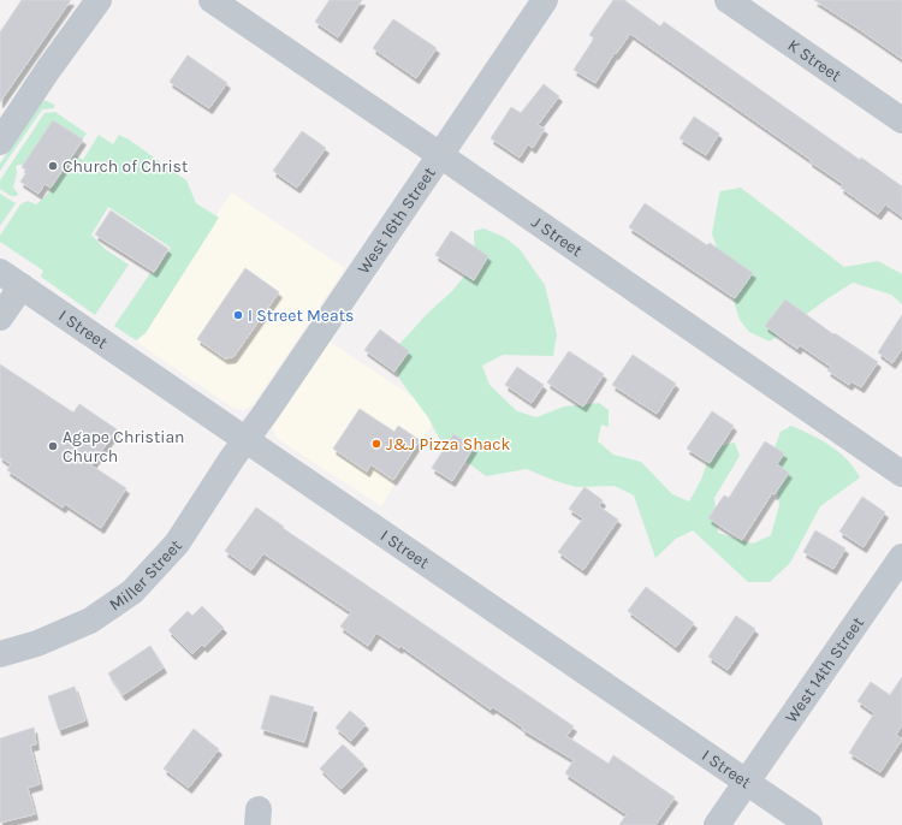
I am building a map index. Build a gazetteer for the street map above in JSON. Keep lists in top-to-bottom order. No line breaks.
{"streets":{"street":["K Street","West 16th Street","J Street","I Street","Miller Street","West 14th Street"]},"crossings":[["West 16th Street","J Street"],["West 16th Street","I Street"],["West 16th Street","Miller Street"],["I Street","Miller Street"],["I Street","West 14th Street"]],"places":["Church of Christ","I Street Meats","J&J Pizza Shack","Agape Christian Church"]}
